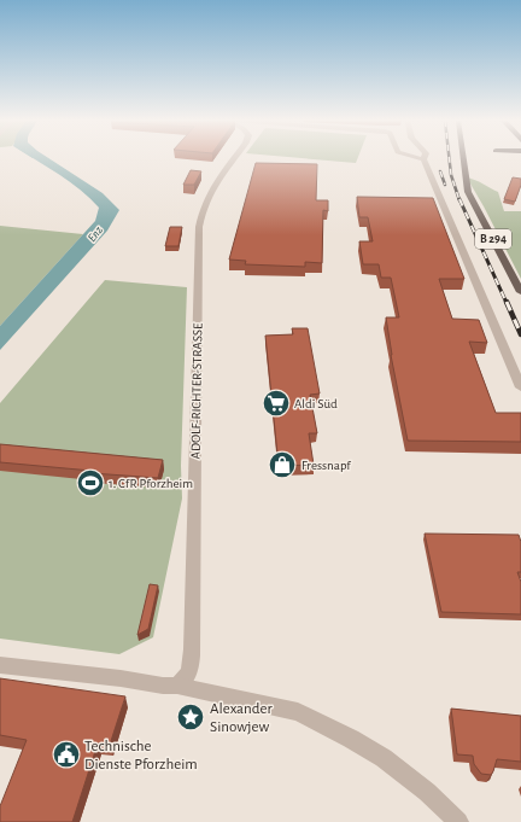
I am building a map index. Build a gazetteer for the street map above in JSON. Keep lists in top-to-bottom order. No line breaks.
{"streets":{"main road":["B 294"],"street":["ADOLF-RICHTER-STRASSE"]},"water":["Enz"],"places":{"supermarket":["Aldi Süd"],"shop":["Fressnapf"],"sports":["1. CfR Pforzheim"],"place":["Alexander Sinowjew"],"public building":["Technische Dienste Pforzheim"]}}
